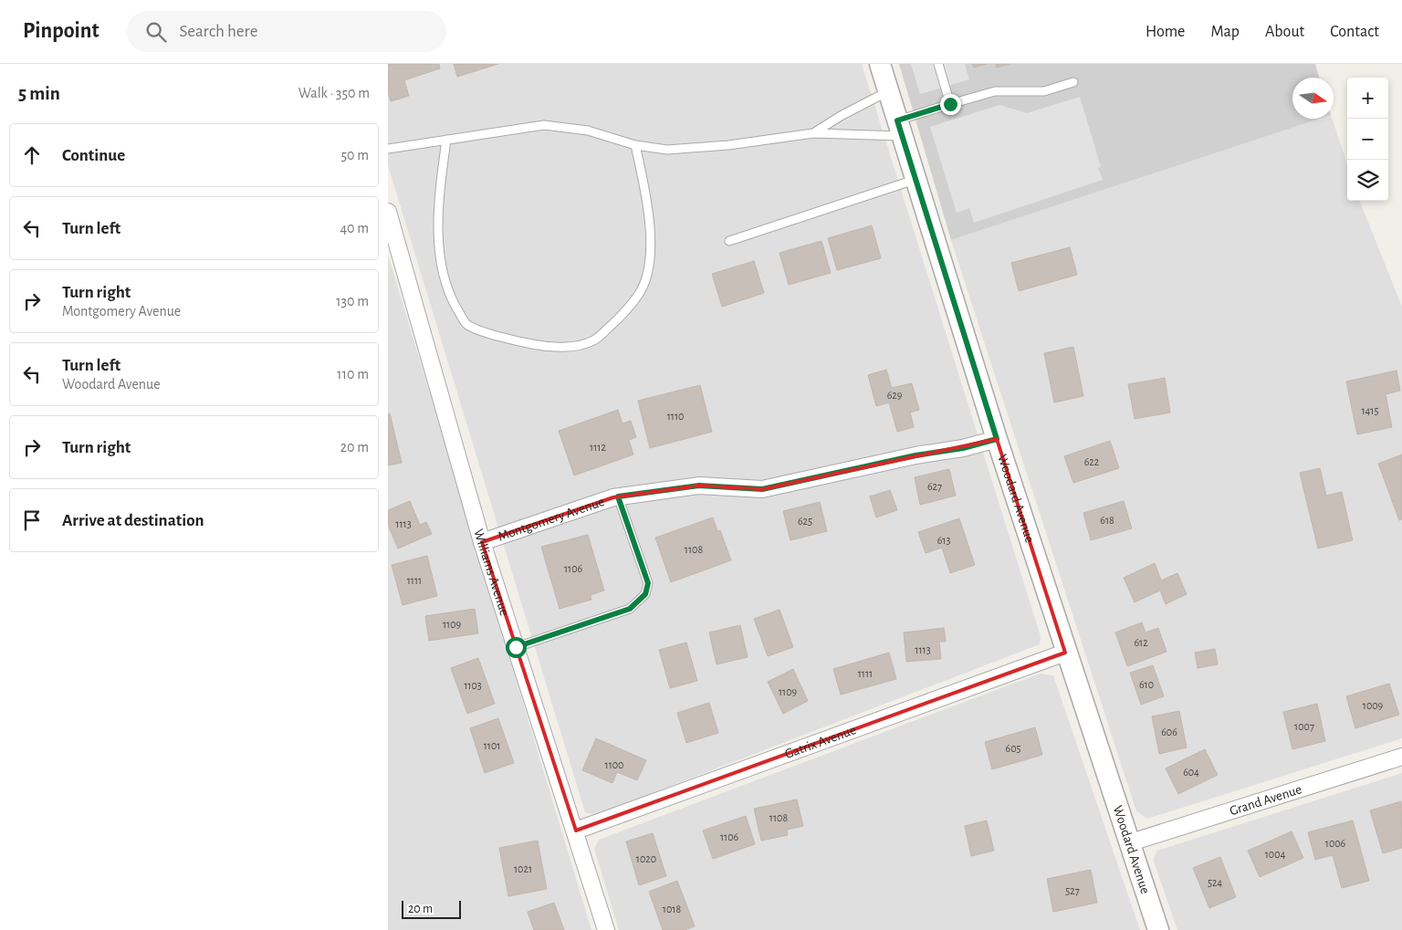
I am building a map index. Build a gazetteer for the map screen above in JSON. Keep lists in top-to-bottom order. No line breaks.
{"streets":{"street":["Woodard Avenue","Montgomery Avenue","Williams Avenue","Gatrix Avenue","Grand Avenue"]},"crossings":[["Woodard Avenue","Montgomery Avenue"],["Woodard Avenue","Gatrix Avenue"],["Woodard Avenue","Grand Avenue"],["Montgomery Avenue","Williams Avenue"],["Williams Avenue","Gatrix Avenue"]],"house_numbers":["629","1415","1110","1112","622","627","618","625","1113","613","1108","1106","1111","1109","612","1113","1111","610","1103","1109","1009","1007","606","1101","605","1100","604","1108","1106","1006","1004","1020","1021","524","527","1018"],"scale_bar":"20 m","north":"right","page":{"header":"Pinpoint","search":"Search here","nav":["Home","Map","About","Contact"],"heading":["5 min","Walk · 350 m"],"map_buttons":["+","−"],"list":[["Continue","50 m"],["Turn left","40 m"],["Turn right","Montgomery Avenue","130 m"],["Turn left","Woodard Avenue","110 m"],["Turn right","20 m"],"Arrive at destination"],"scale":"20 m"}}
